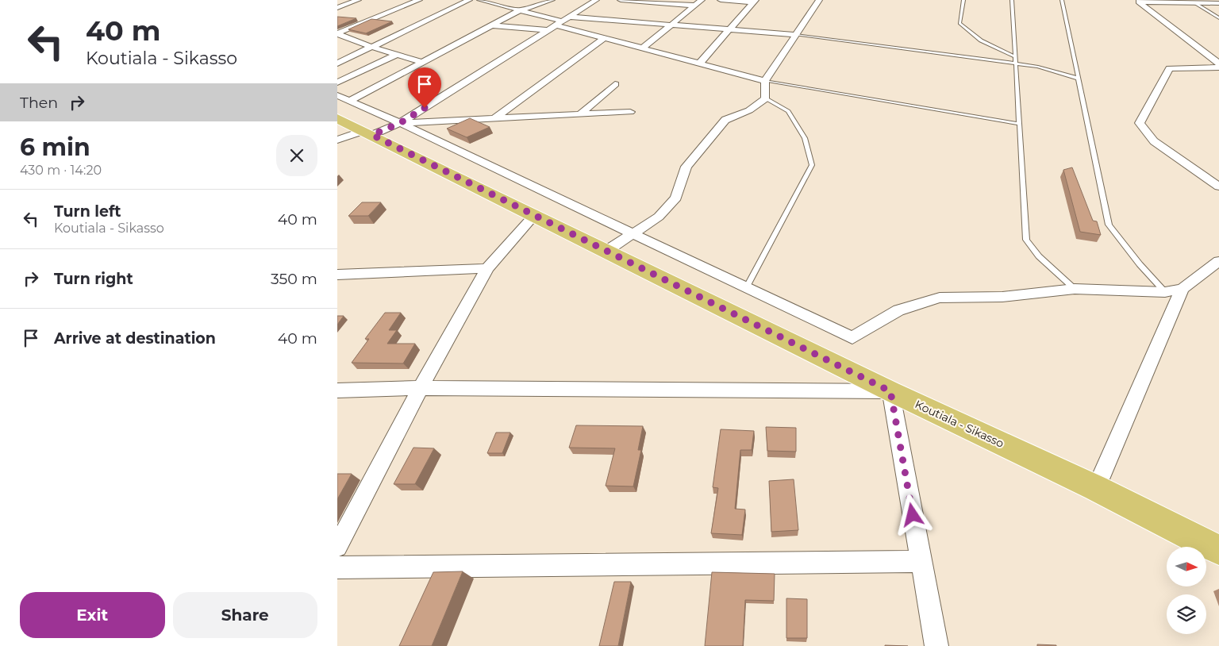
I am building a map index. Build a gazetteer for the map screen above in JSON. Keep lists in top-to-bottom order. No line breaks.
{"streets":{"main road":["Koutiala - Sikasso"]},"north":"right","page":{"turn":["40 m","Koutiala - Sikasso"],"then":"Then","heading":["6 min","430 m · 14:20"],"list":[{"name":"Turn left","note":"Koutiala - Sikasso","value":"40 m"},{"name":"Turn right","value":"350 m"},{"name":"Arrive at destination","value":"40 m"}],"buttons":["Exit","Share"]}}
